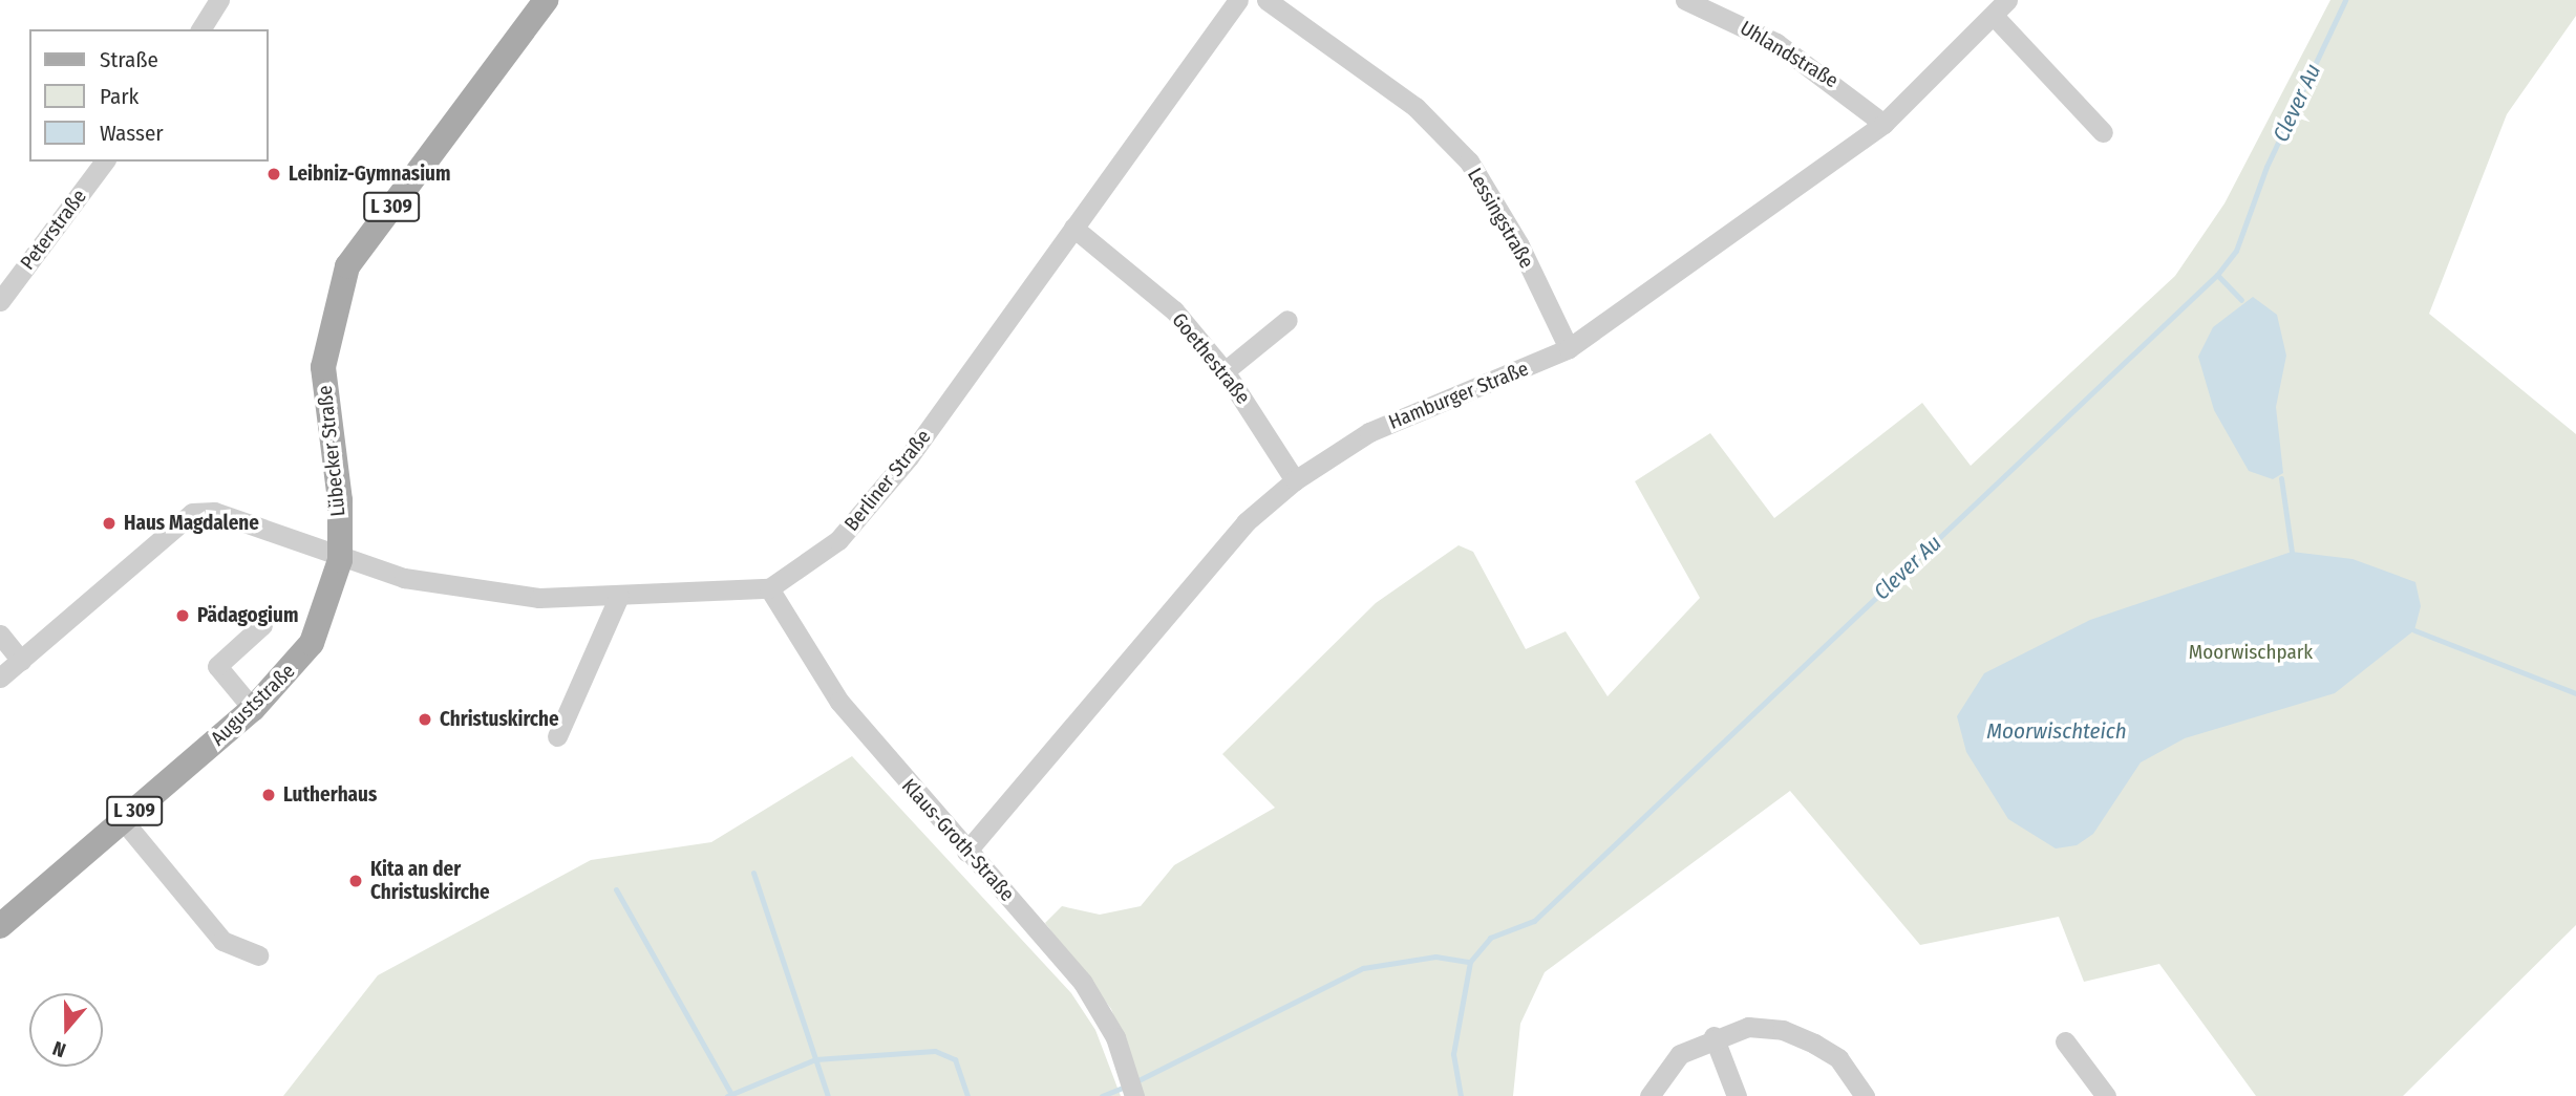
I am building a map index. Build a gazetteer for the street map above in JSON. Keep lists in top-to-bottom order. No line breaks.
{"streets":{"main road":["L 309","Lübecker Straße","Auguststraße"],"street":["Uhlandstraße","Lessingstraße","Peterstraße","Goethestraße","Hamburger Straße","Berliner Straße","Klaus-Groth-Straße"]},"crossings":[["Uhlandstraße","Hamburger Straße"],["Lessingstraße","Hamburger Straße"],["Goethestraße","Hamburger Straße"],["Goethestraße","Berliner Straße"],["Hamburger Straße","Klaus-Groth-Straße"],["Lübecker Straße","Auguststraße"],["Berliner Straße","Klaus-Groth-Straße"]],"water":["Clever Au","Moorwischteich"],"parks":["Moorwischpark"],"places":["Leibniz-Gymnasium","Haus Magdalene","Pädagogium","Christuskirche","Lutherhaus","Kita an der Christuskirche"],"legend":["Straße","Park","Wasser"],"north":"bottom"}
